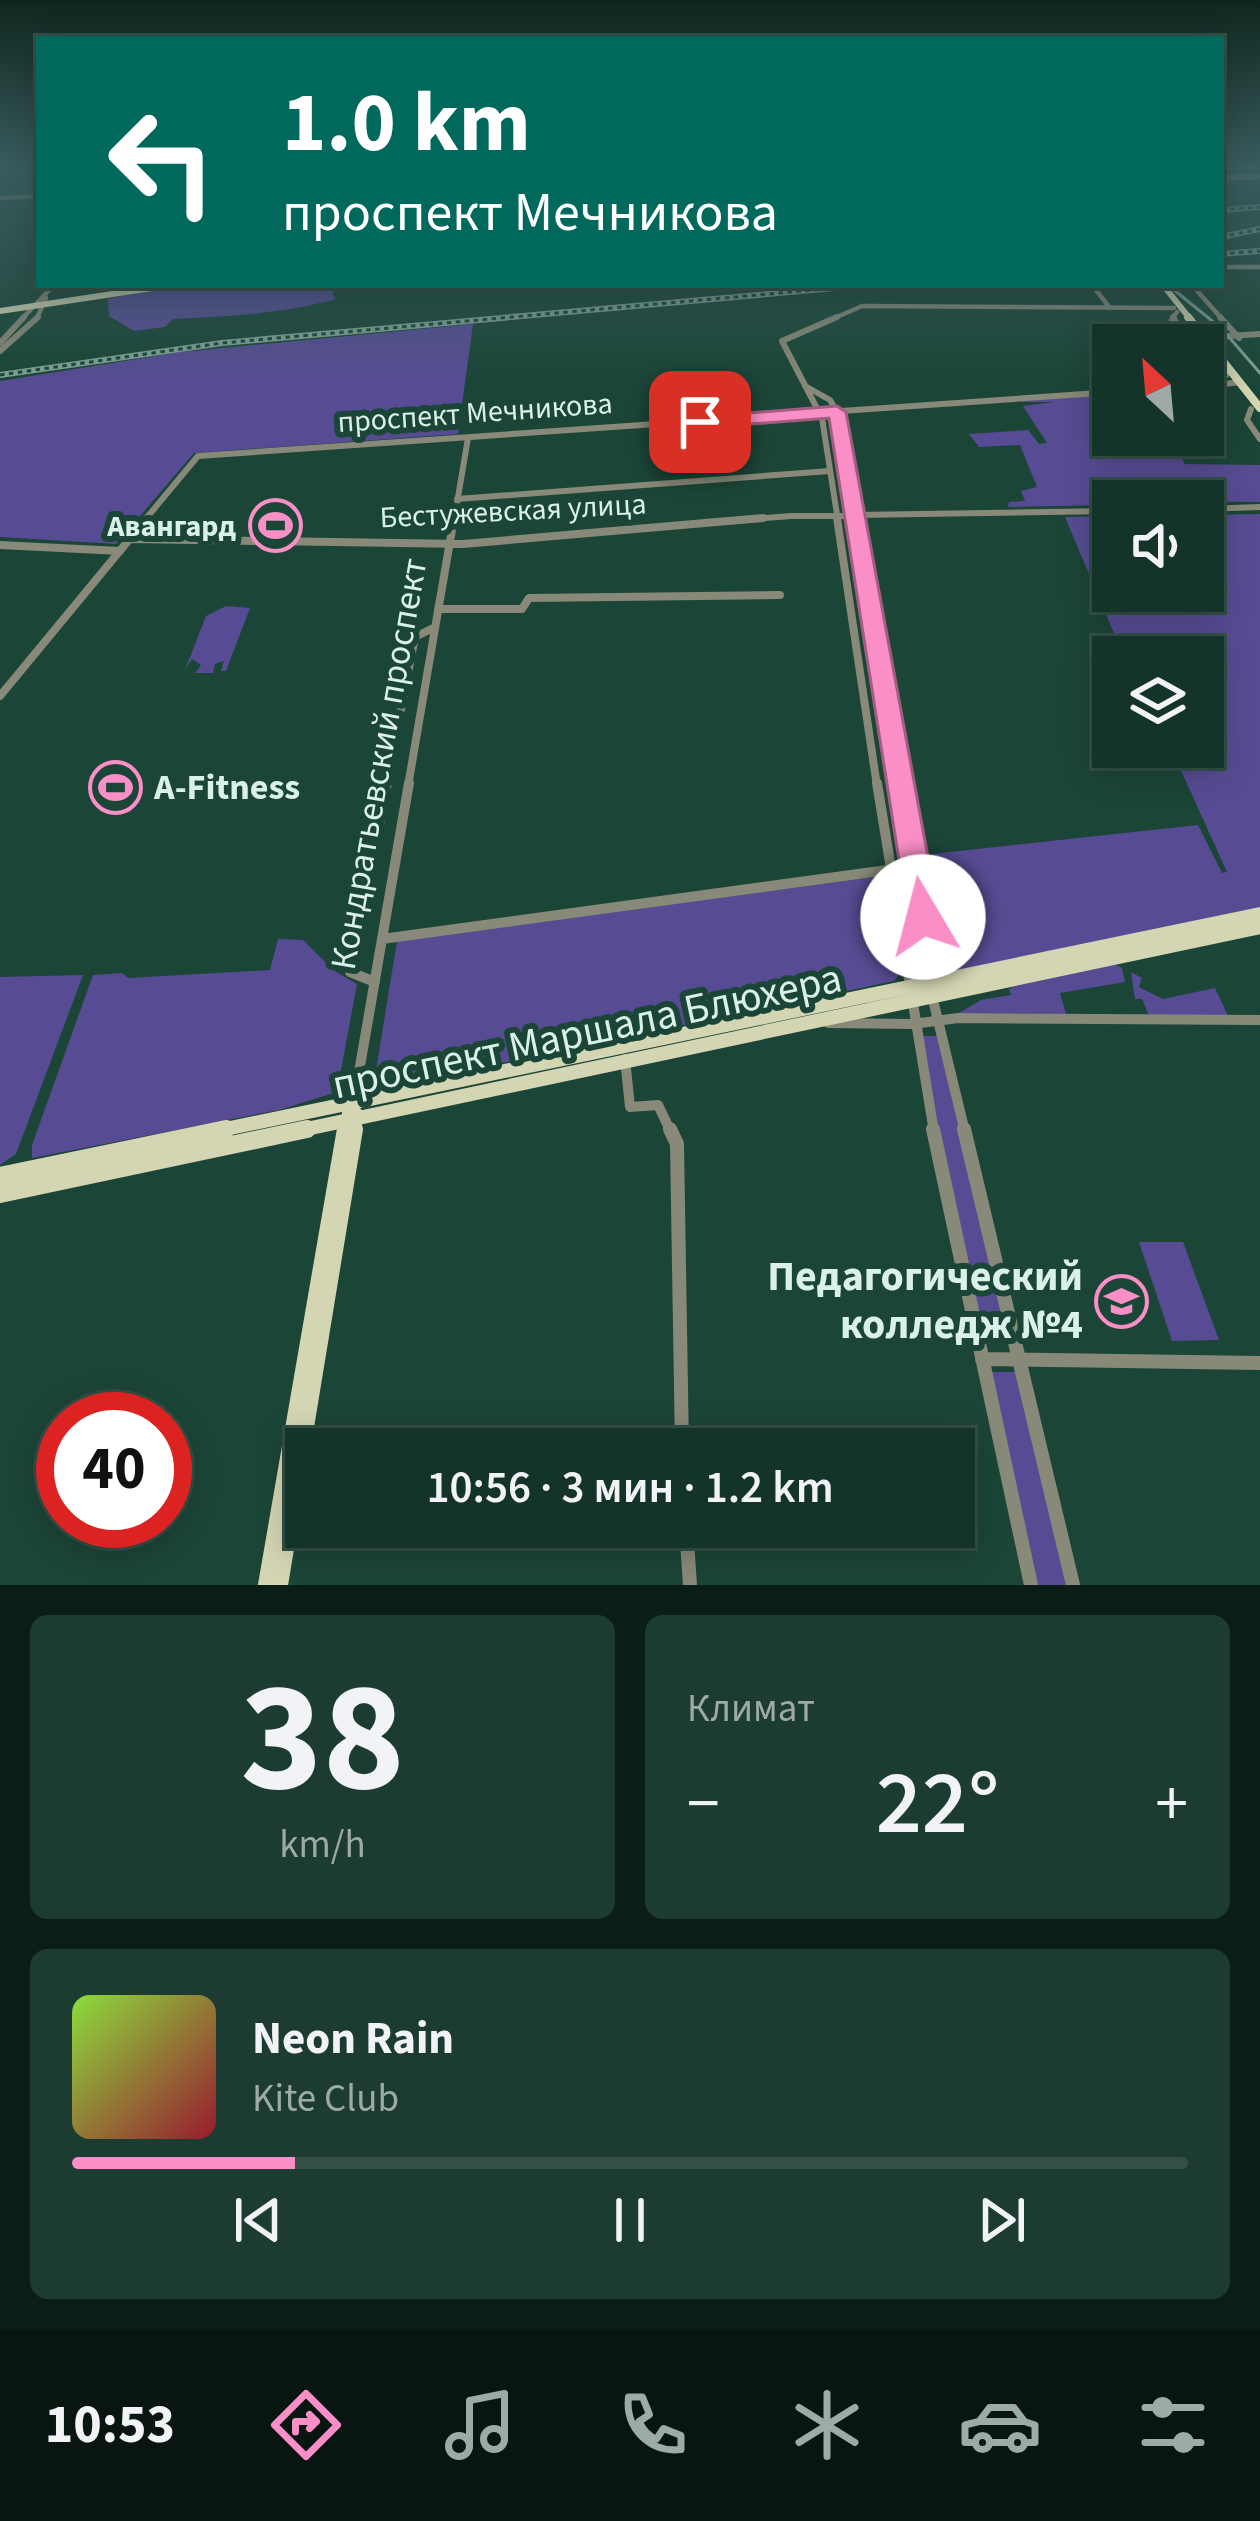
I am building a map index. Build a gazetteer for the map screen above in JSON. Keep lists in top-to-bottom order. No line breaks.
{"streets":{"main road":["Кондратьевский проспект","проспект Маршала Блюхера"],"street":["проспект Мечникова","Бестужевская улица"]},"crossings":[["проспект Мечникова","Бестужевская улица"],["проспект Мечникова","Кондратьевский проспект"],["Бестужевская улица","Кондратьевский проспект"],["Кондратьевский проспект","проспект Маршала Блюхера"]],"places":{"sports":["Авангард","A-Fitness"],"school or university":["Педагогический колледж №4"]},"north":"top left","page":{"turn":["1.0 km","проспект Мечникова"],"limit":"40","trip":"10:56 · 3 мин · 1.2 km","tile":[["38","km/h"],"Климат"],"heat":["−","22°","+"],"song":["Neon Rain","Kite Club"],"tabs":"10:53"}}
